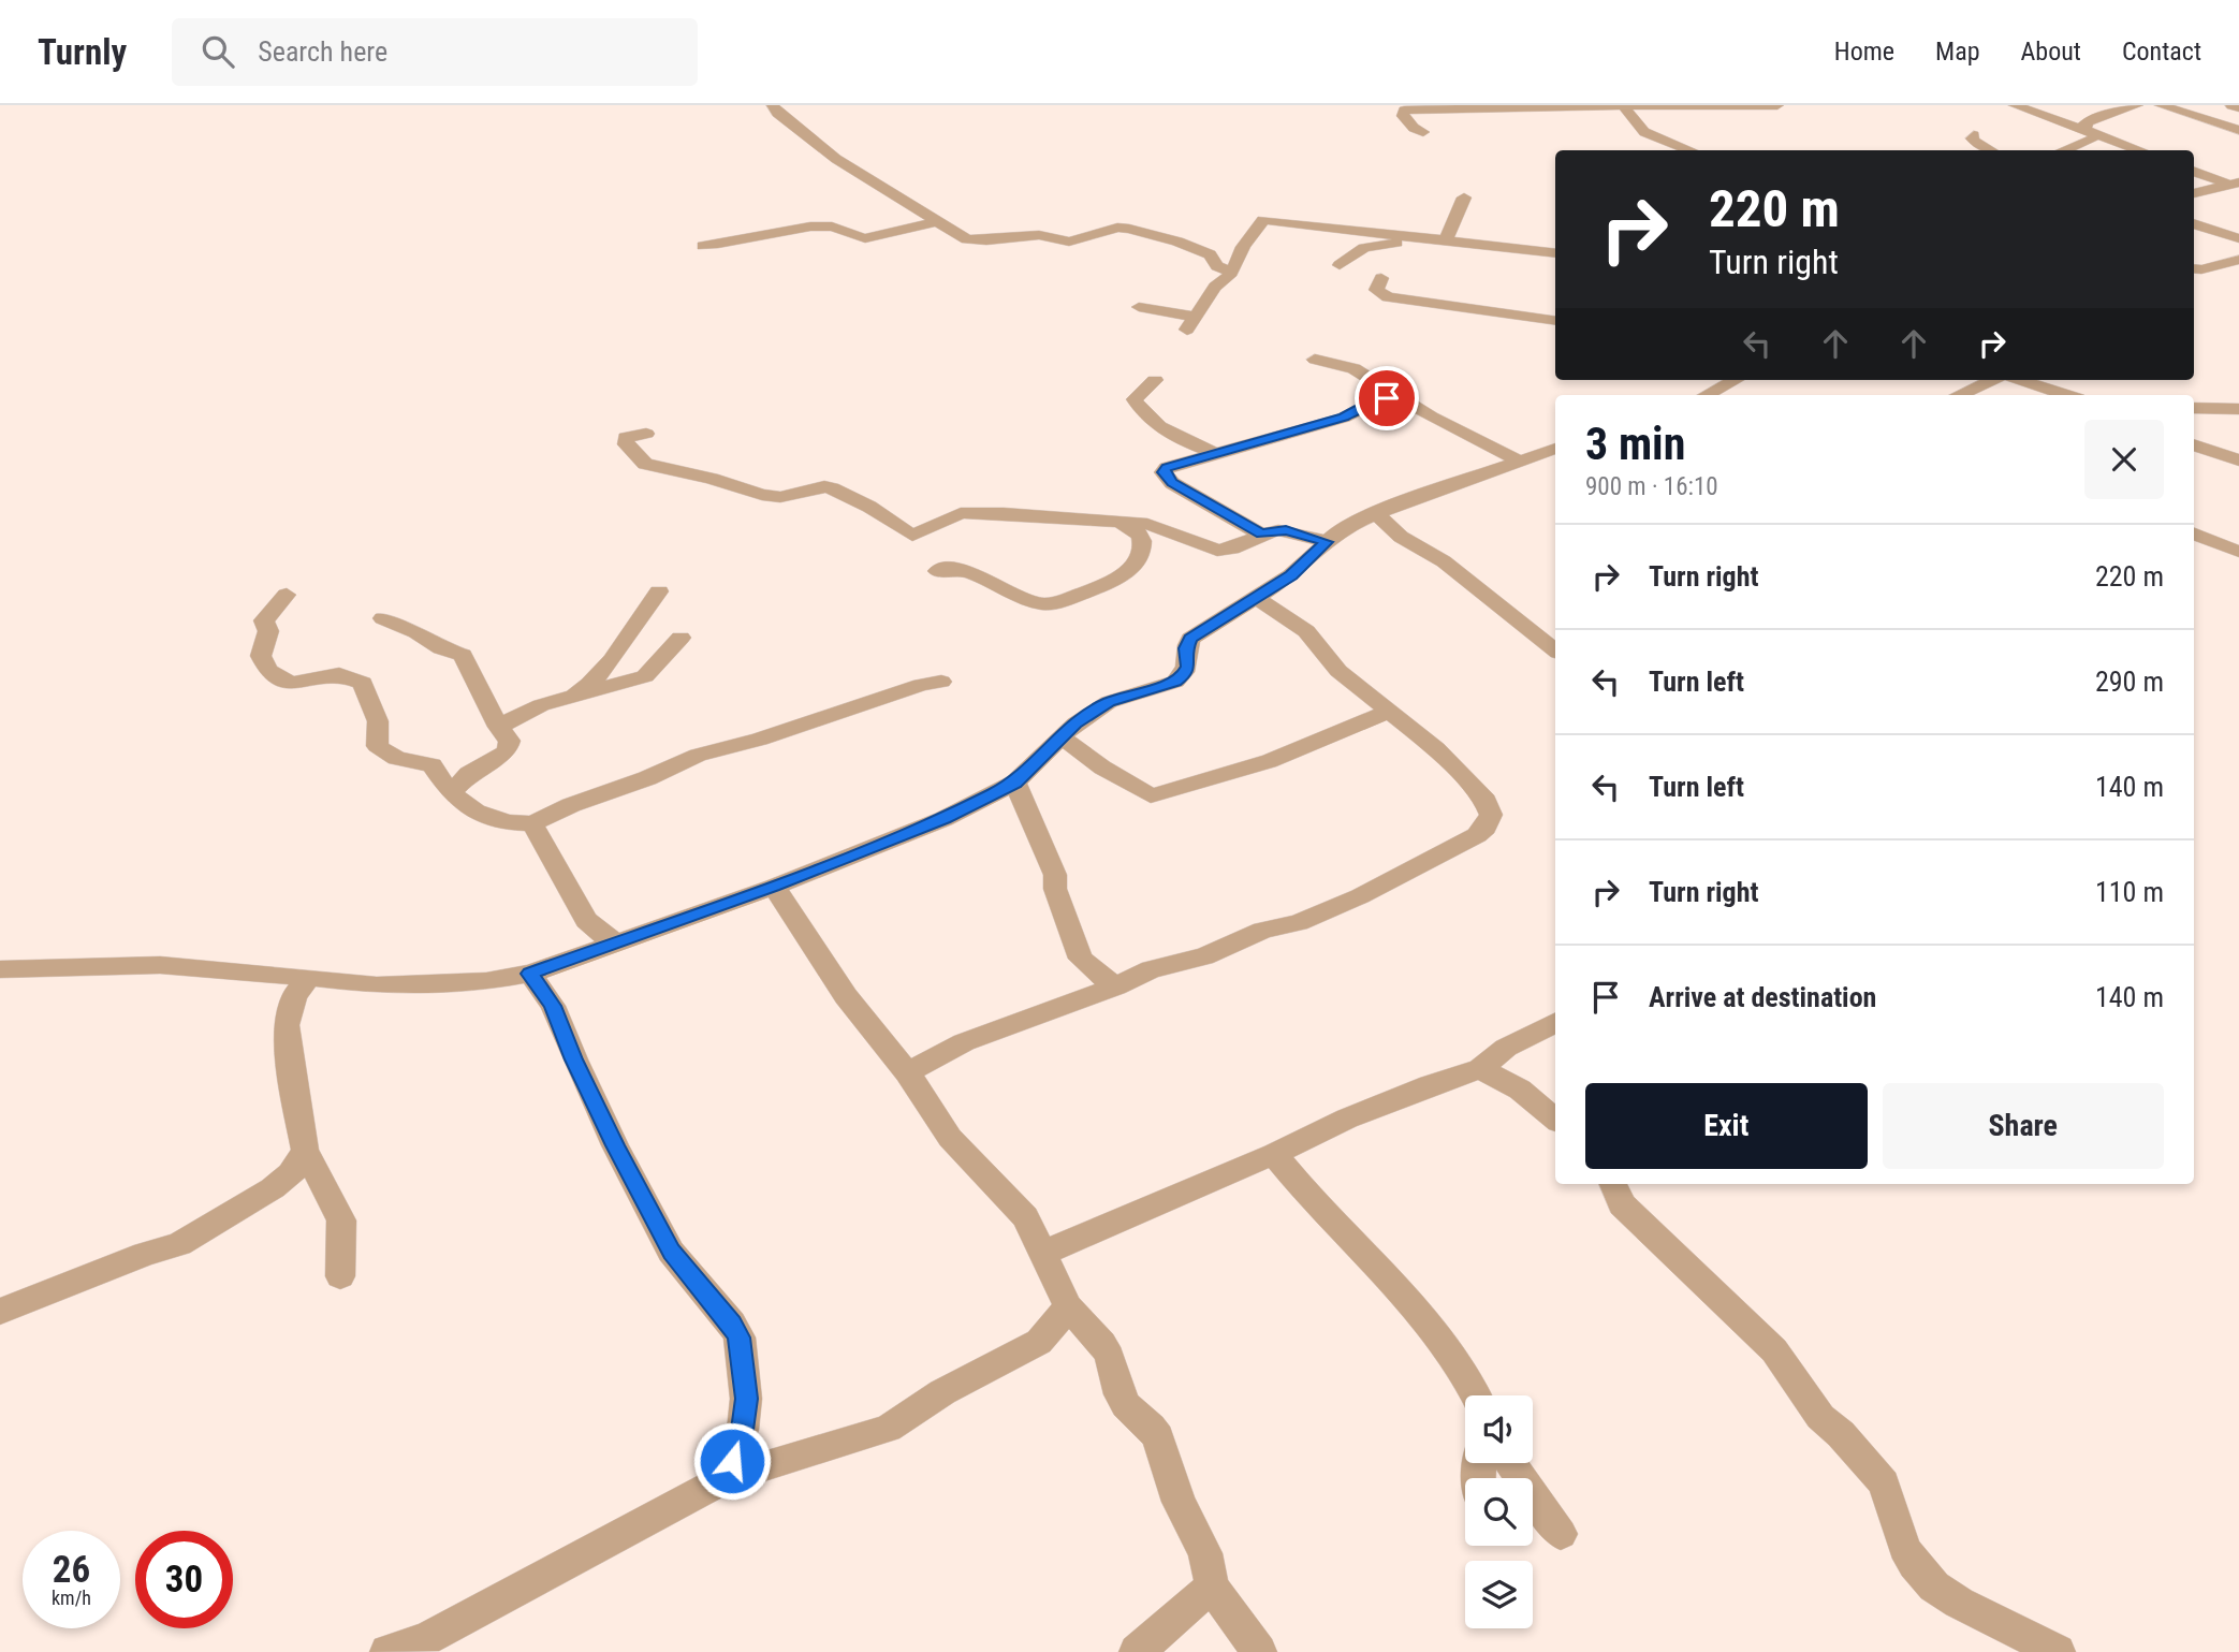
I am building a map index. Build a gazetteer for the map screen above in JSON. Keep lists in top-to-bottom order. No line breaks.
{"page":{"header":"Turnly","search":"Search here","nav":["Home","Map","About","Contact"],"turn":["220 m","Turn right"],"heading":["3 min","900 m · 16:10"],"list":[{"name":"Turn right","value":"220 m"},{"name":"Turn left","value":"290 m"},{"name":"Turn left","value":"140 m"},{"name":"Turn right","value":"110 m"},{"name":"Arrive at destination","value":"140 m"}],"buttons":["Exit","Share"],"speed":"26 km/h","limit":"30"}}
